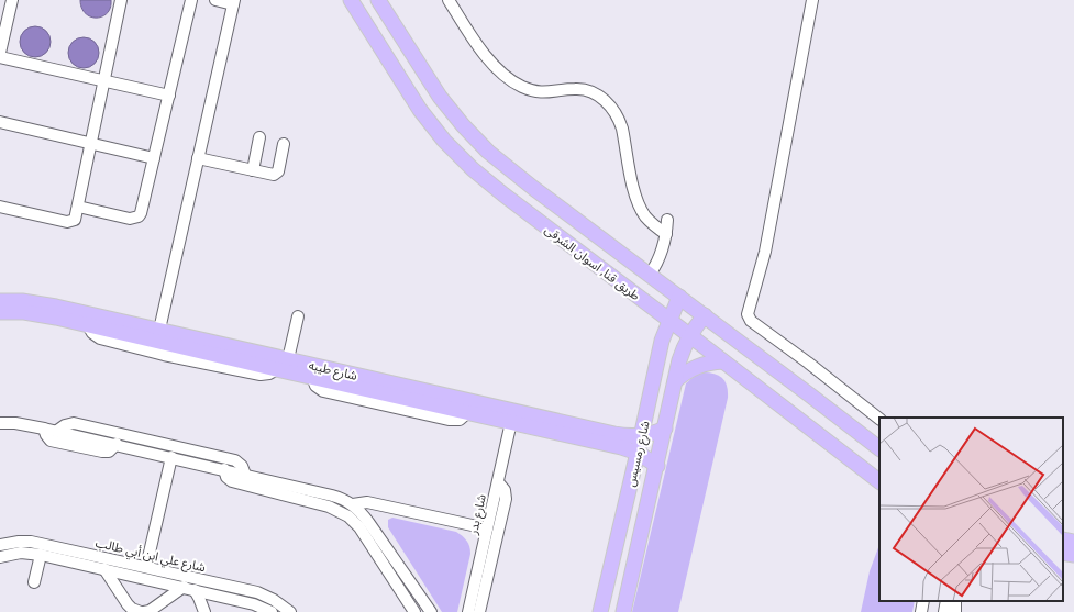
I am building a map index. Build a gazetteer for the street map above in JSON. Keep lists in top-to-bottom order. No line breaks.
{"streets":{"main road":["طريق قنا, اسوان الشرقى","شارع طيبه","شارع رمسيس"],"street":["شارع بدر","شارع علي ابن أبي طالب"]},"crossings":[["طريق قنا, اسوان الشرقى","شارع رمسيس"],["شارع طيبه","شارع رمسيس"],["شارع طيبه","شارع بدر"]]}
